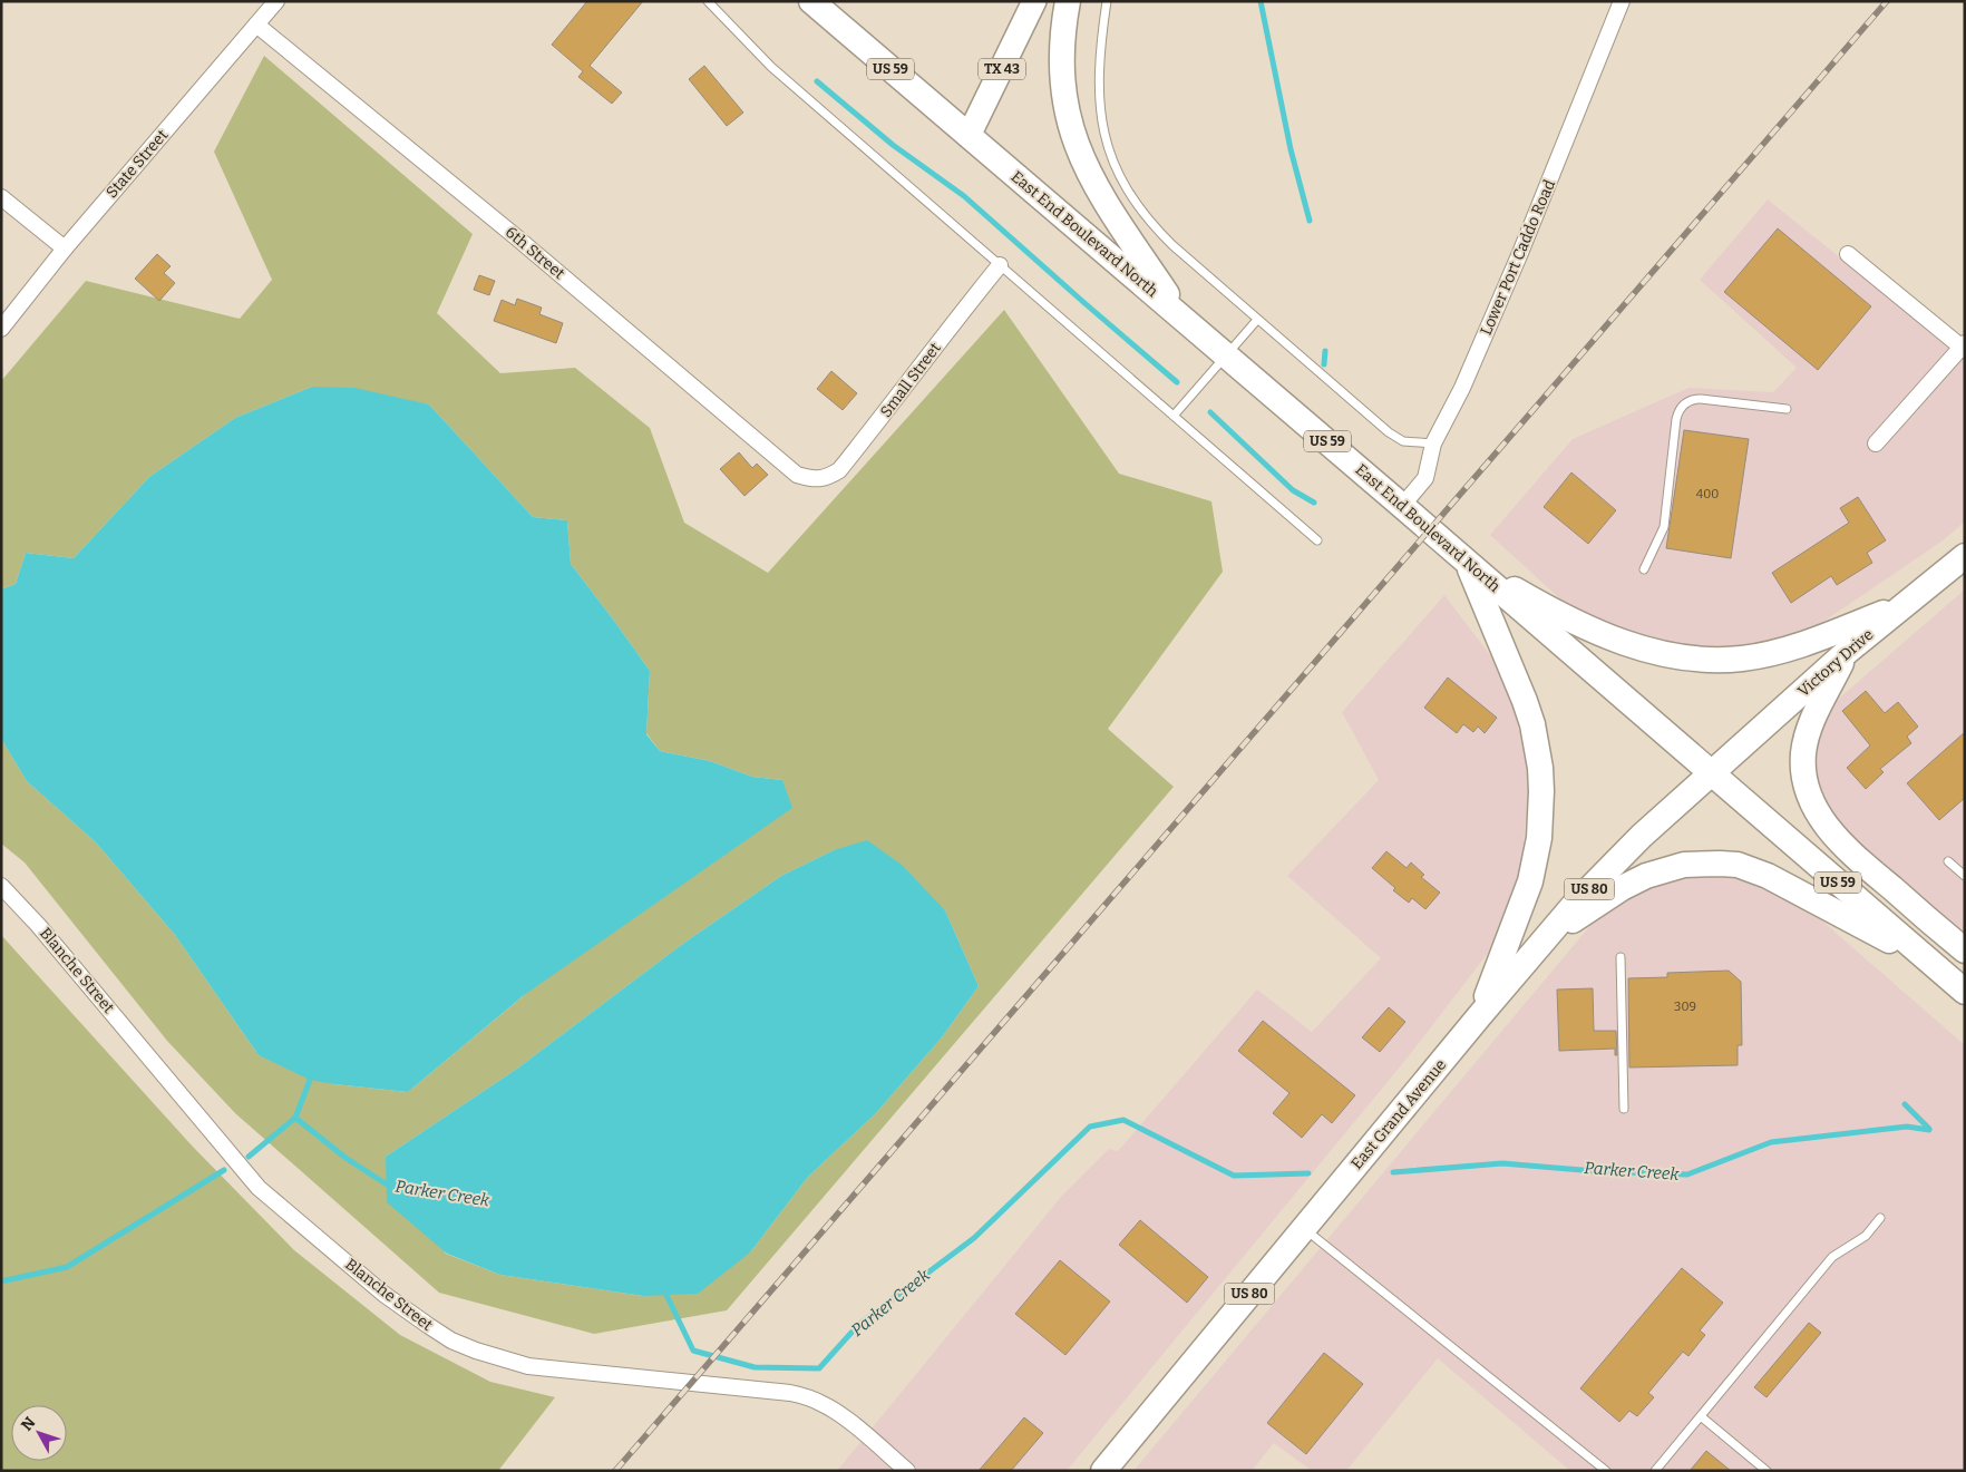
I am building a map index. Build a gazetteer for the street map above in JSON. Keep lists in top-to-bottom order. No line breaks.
{"streets":{"highway":["US 59","East End Boulevard North","Victory Drive","US 80","East Grand Avenue"],"main road":["TX 43"],"street":["State Street","6th Street","Lower Port Caddo Road","Small Street","Blanche Street"]},"crossings":[["TX 43","East End Boulevard North"],["State Street","6th Street"],["East End Boulevard North","Lower Port Caddo Road"],["East End Boulevard North","Victory Drive"],["East End Boulevard North","East Grand Avenue"],["6th Street","Small Street"],["Victory Drive","East Grand Avenue"]],"water":["Parker Creek"],"house_numbers":["400","309"],"north":"top left"}
